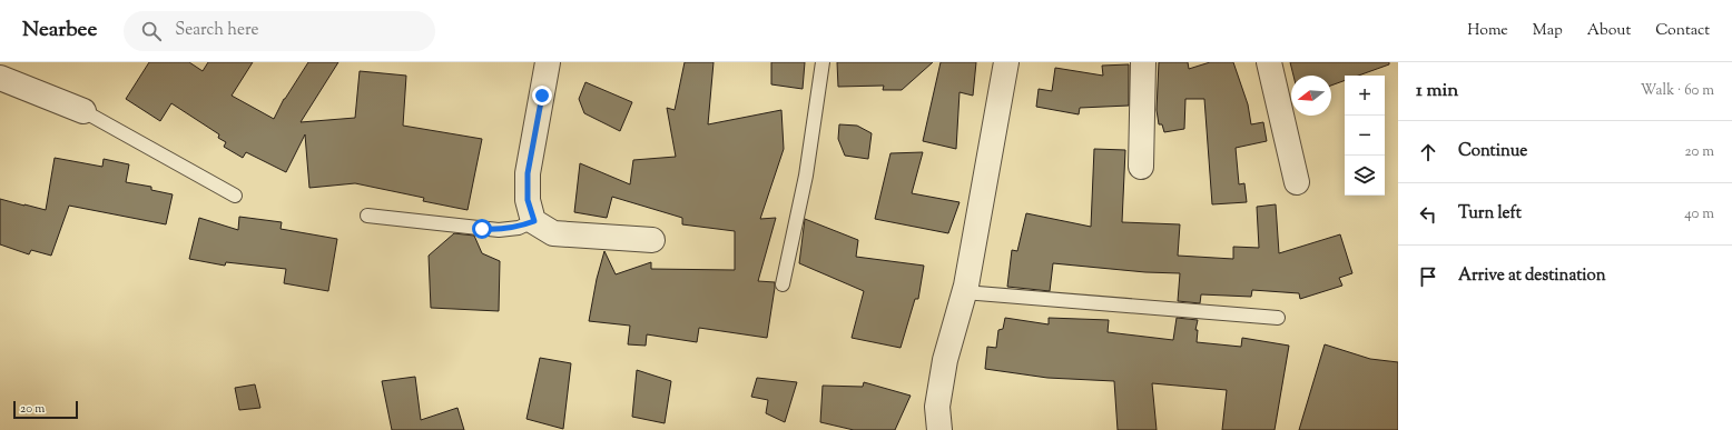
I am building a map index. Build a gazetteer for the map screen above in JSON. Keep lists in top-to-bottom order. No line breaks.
{"scale_bar":"20 m","north":"left","page":{"header":"Nearbee","search":"Search here","nav":["Home","Map","About","Contact"],"heading":["1 min","Walk · 60 m"],"map_buttons":["+","−"],"list":[["Continue","20 m"],["Turn left","40 m"],"Arrive at destination"],"scale":"20 m"}}
